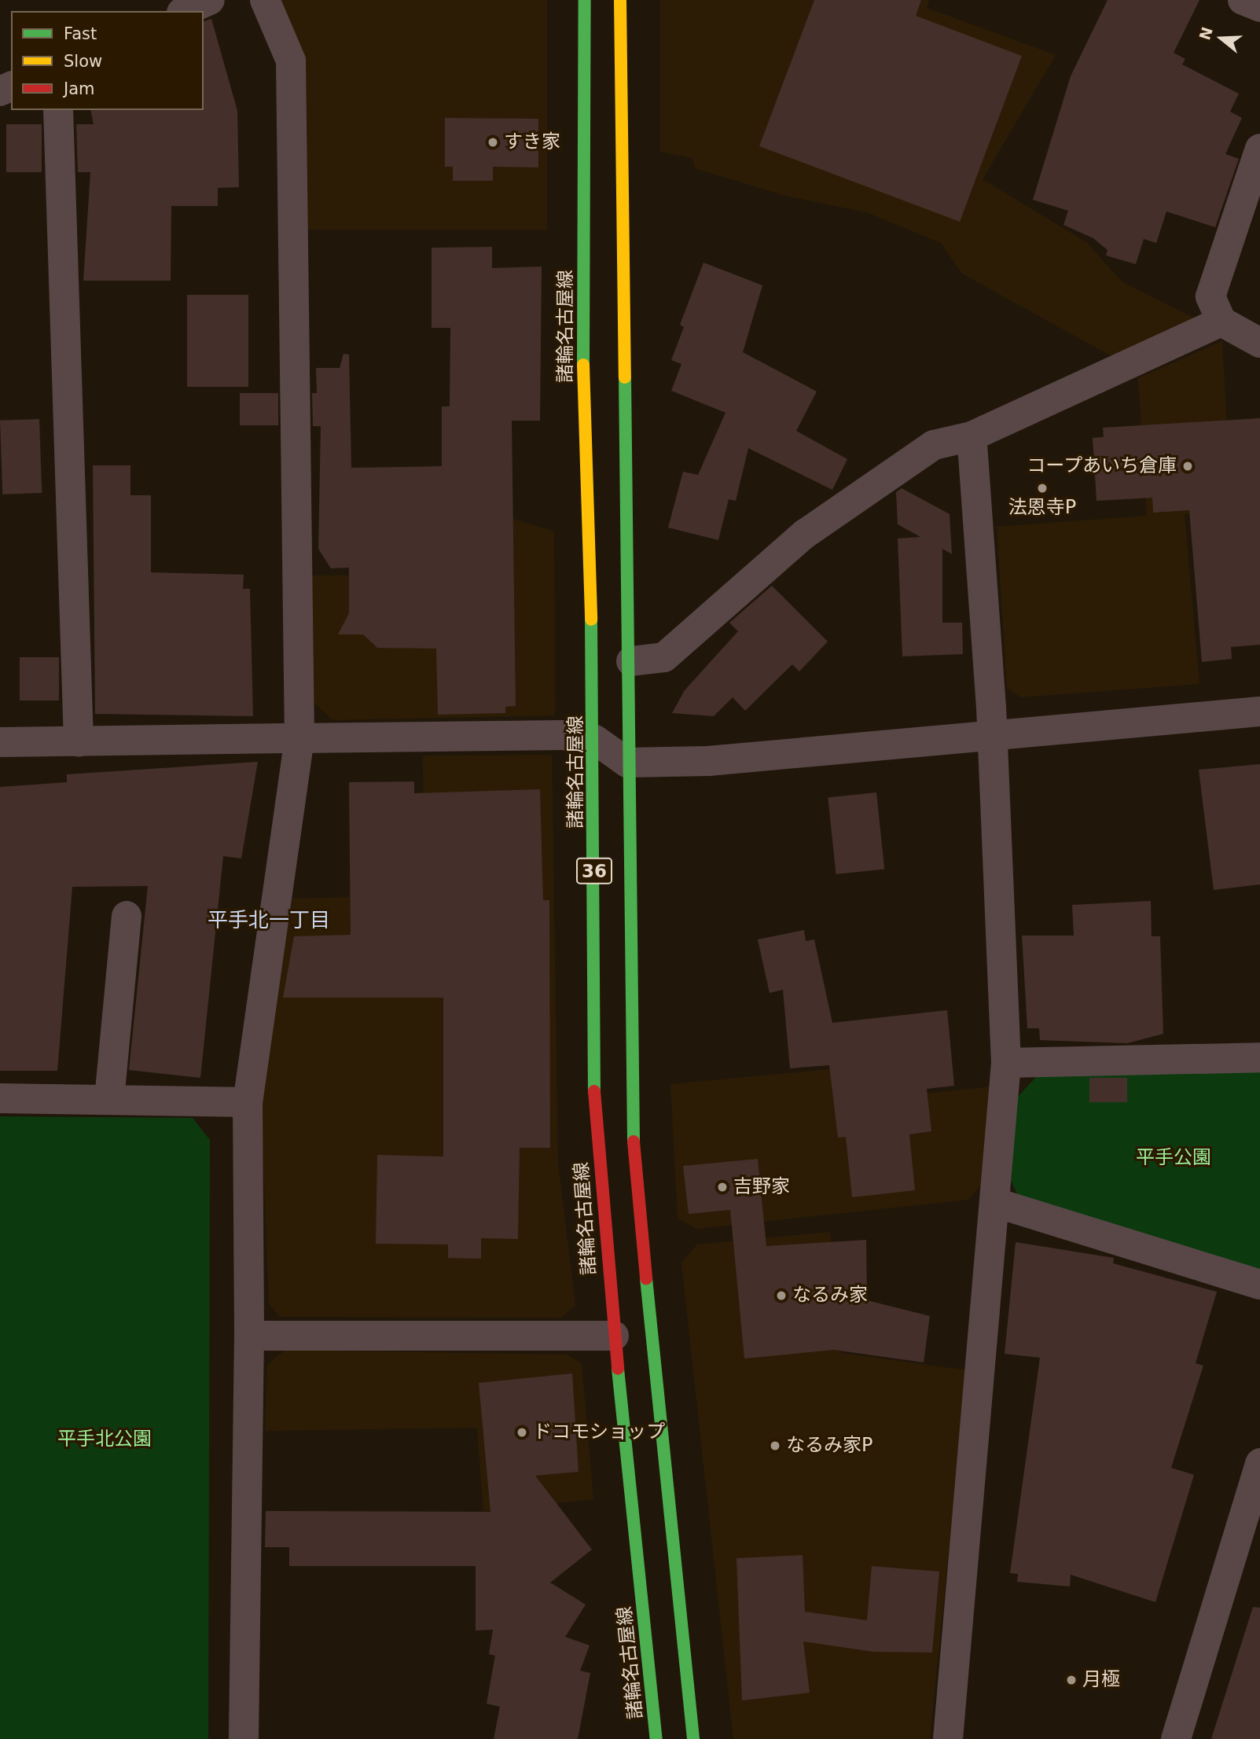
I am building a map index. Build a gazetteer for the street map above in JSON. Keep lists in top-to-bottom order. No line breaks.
{"streets":{"main road":["諸輪名古屋線","36"]},"districts":["平手北一丁目"],"parks":["平手公園","平手北公園"],"places":["すき家","コープあいち倉庫","法恩寺P","吉野家","なるみ家","ドコモショップ","なるみ家P","月極"],"legend":["Fast","Slow","Jam"],"north":"left"}
